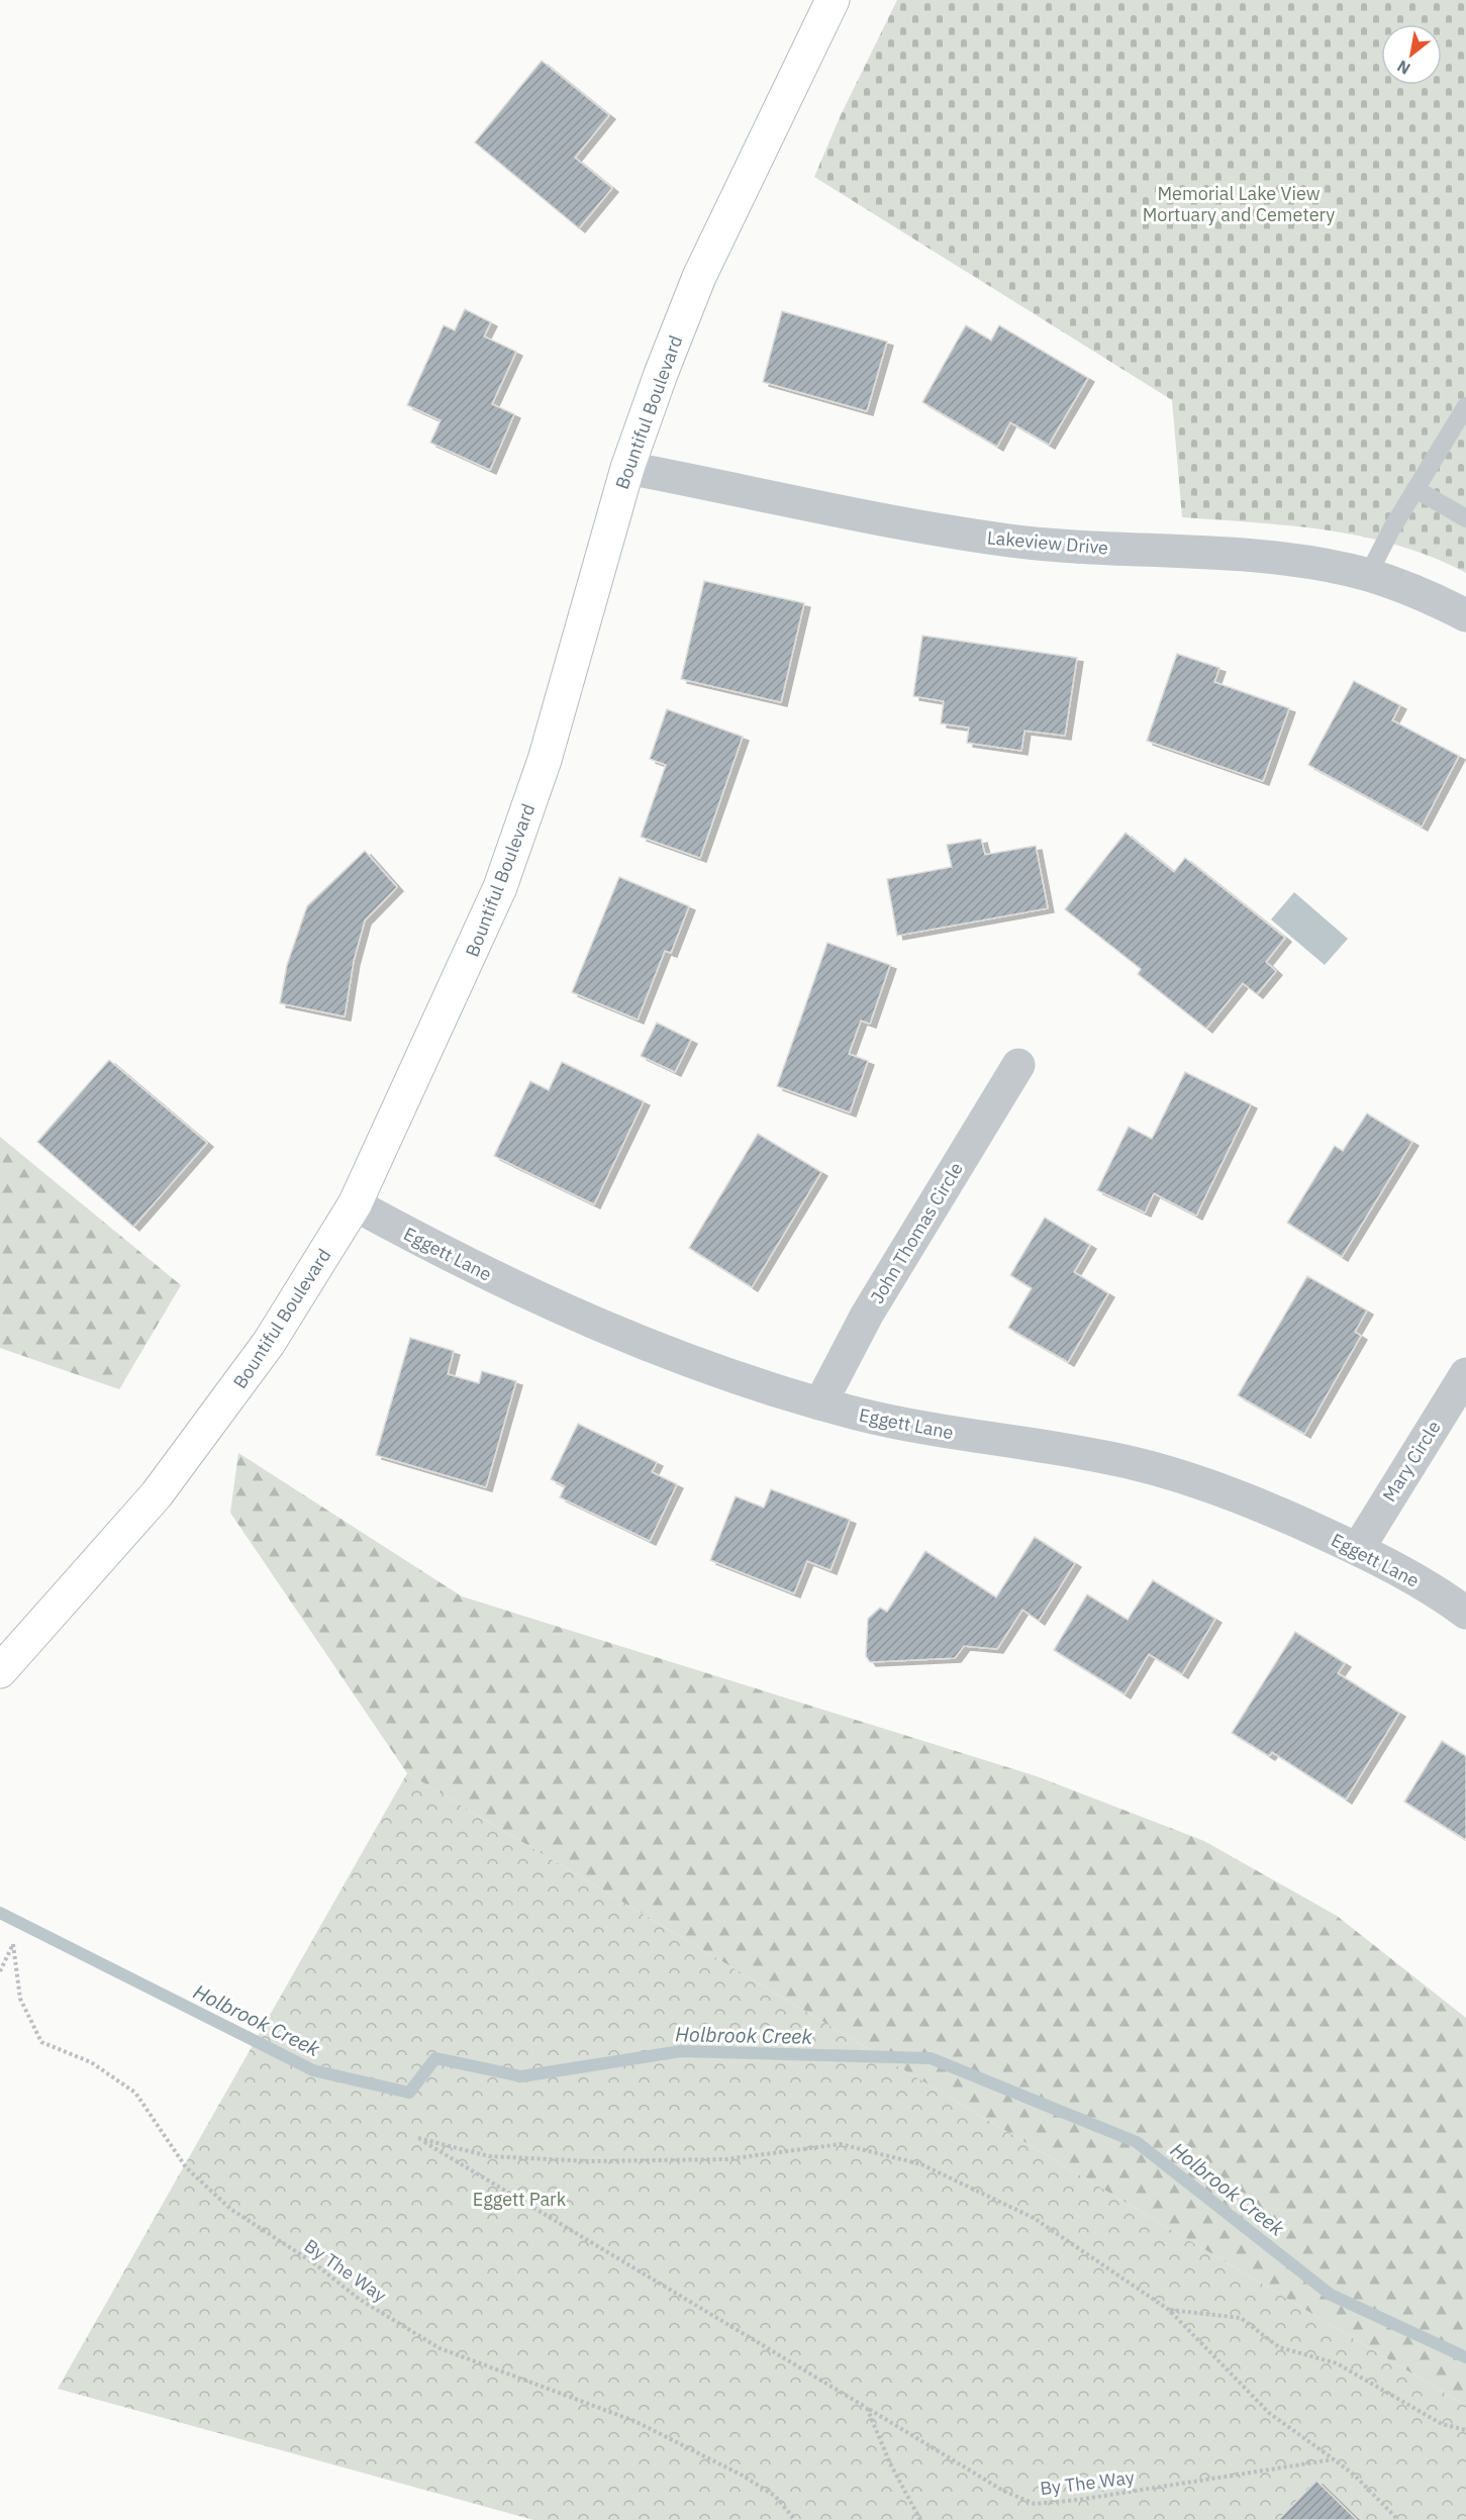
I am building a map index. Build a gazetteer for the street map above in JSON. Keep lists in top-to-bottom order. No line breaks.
{"streets":{"main road":["Bountiful Boulevard"],"street":["Lakeview Drive","John Thomas Circle","Eggett Lane","Mary Circle"],"path":["By The Way"]},"crossings":[["Bountiful Boulevard","Lakeview Drive"],["Bountiful Boulevard","Eggett Lane"],["John Thomas Circle","Eggett Lane"],["Eggett Lane","Mary Circle"]],"water":["Holbrook Creek"],"parks":["Memorial Lake View Mortuary and Cemetery","Eggett Park"],"north":"bottom left"}
